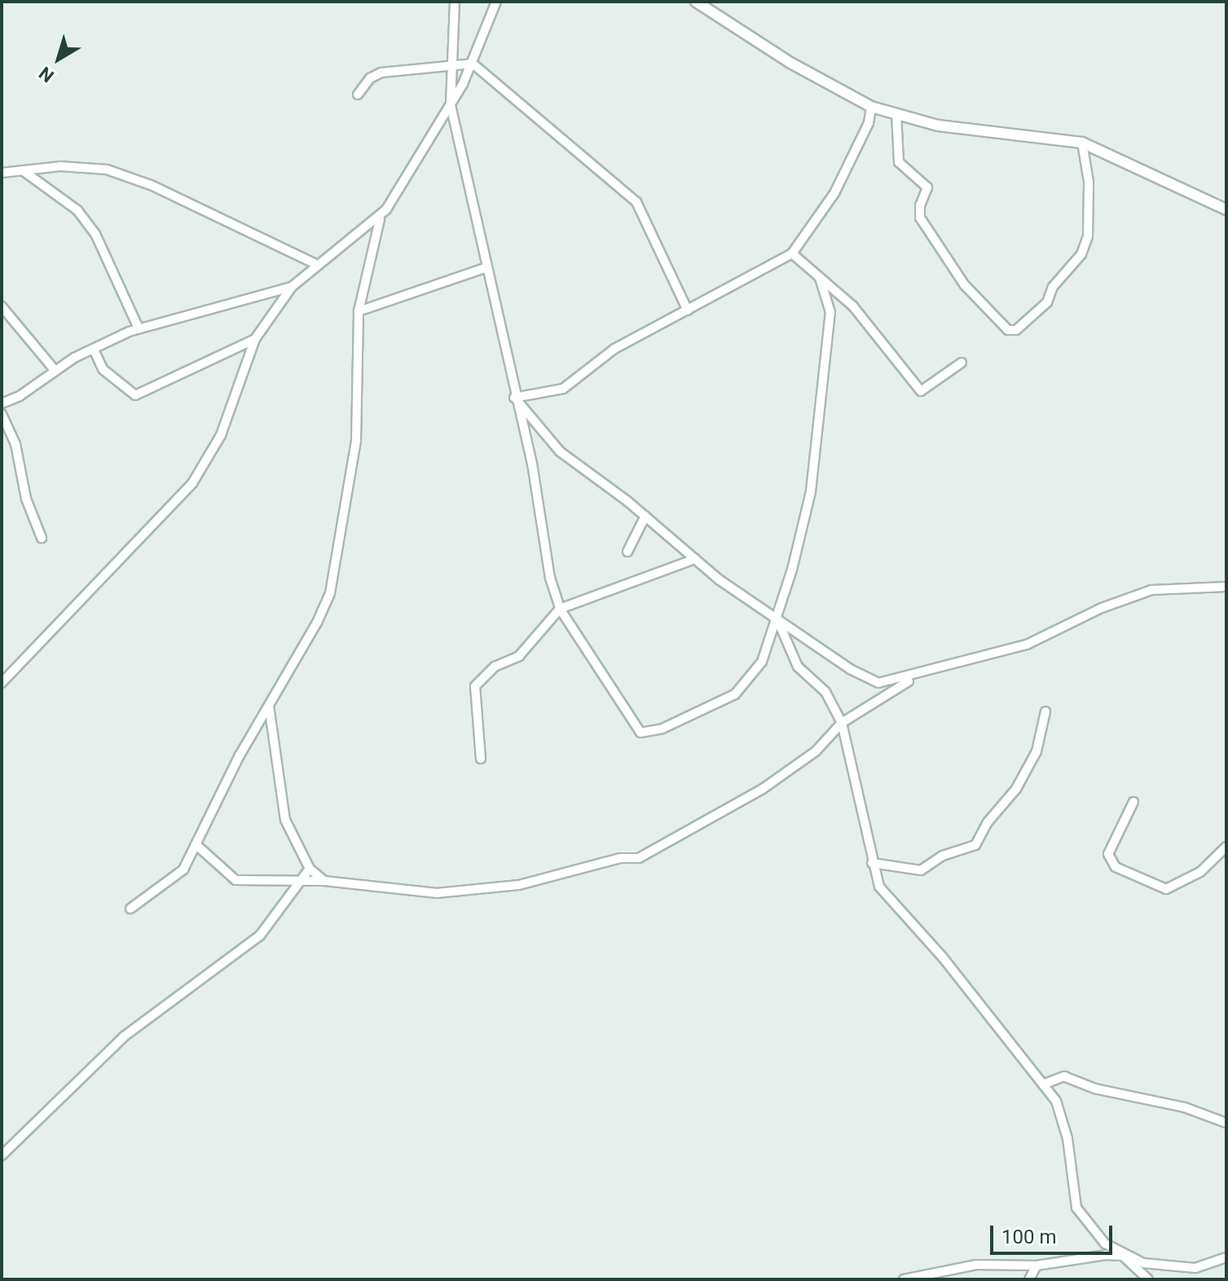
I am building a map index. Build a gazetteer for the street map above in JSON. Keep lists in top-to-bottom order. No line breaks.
{"scale_bar":"100 m","north":"bottom left"}
